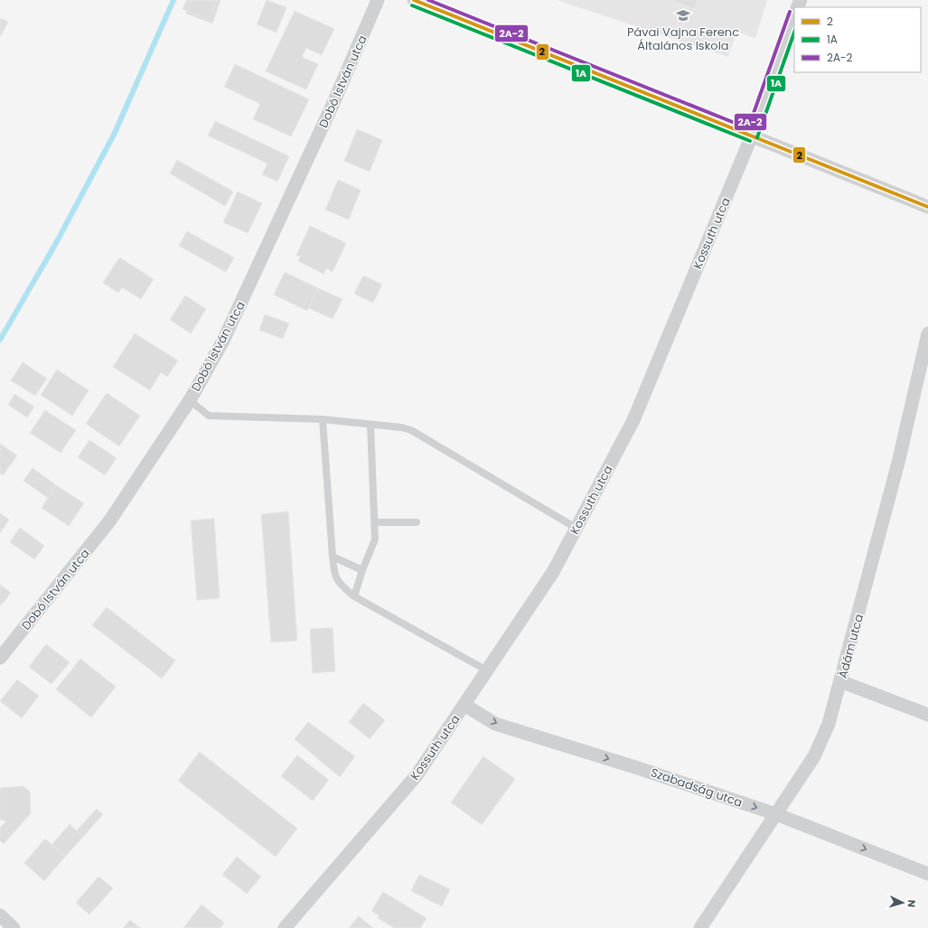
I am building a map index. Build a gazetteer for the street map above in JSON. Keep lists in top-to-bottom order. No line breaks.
{"streets":{"street":["Dobó István utca","Kossuth utca","Ádám utca","Szabadság utca"]},"crossings":[["Kossuth utca","Szabadság utca"],["Ádám utca","Szabadság utca"]],"one_way":["Szabadság utca"],"places":{"school or university":["Pávai Vajna Ferenc Általános Iskola"]},"lines":["transit line 2","transit line 2A-2","transit line 1A"],"legend":["2","1A","2A-2"],"north":"right"}
